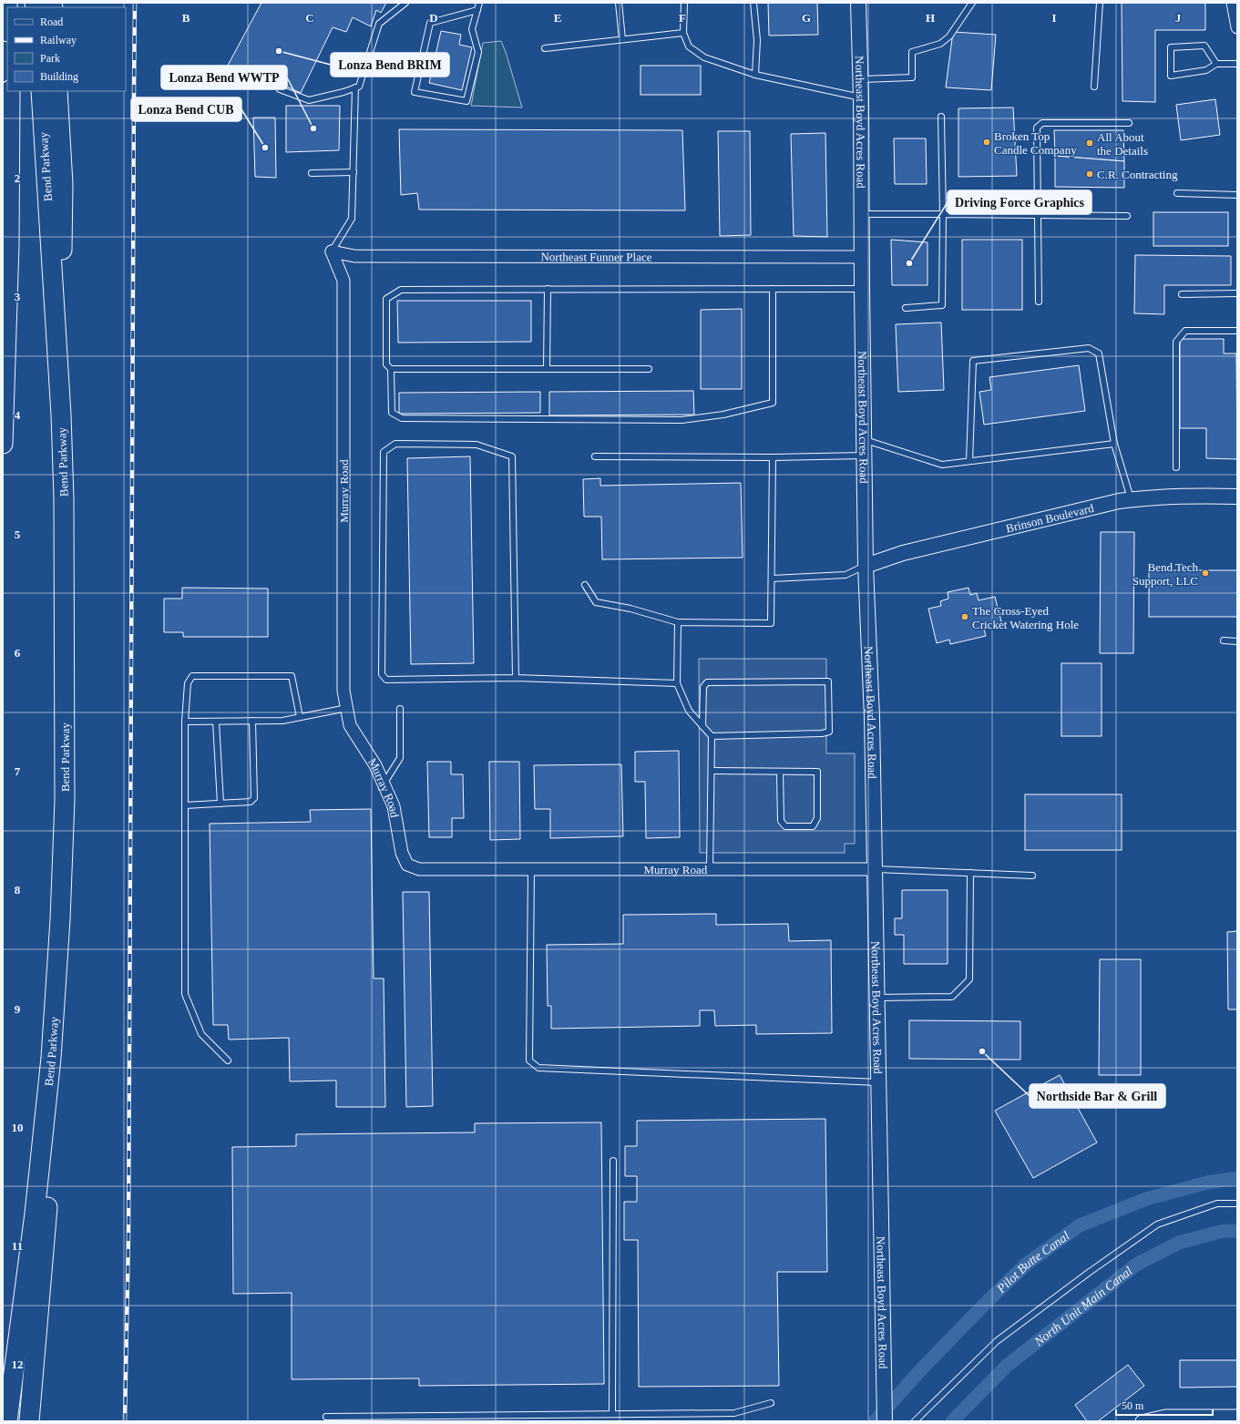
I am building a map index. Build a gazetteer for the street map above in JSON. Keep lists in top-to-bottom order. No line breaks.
{"streets":{"highway":["Bend Parkway"],"street":["Northeast Boyd Acres Road","Northeast Funner Place","Murray Road","Brinson Boulevard"]},"crossings":[["Northeast Boyd Acres Road","Northeast Funner Place"],["Northeast Boyd Acres Road","Murray Road"],["Northeast Boyd Acres Road","Brinson Boulevard"],["Northeast Funner Place","Murray Road"]],"water":["Pilot Butte Canal","North Unit Main Canal"],"places":["Lonza Bend BRIM","Lonza Bend WWTP","Broken Top Candle Company","All About the Details","Lonza Bend CUB","C.R. Contracting","Driving Force Graphics","Bend Tech Support, LLC","The Cross-Eyed Cricket Watering Hole","Northside Bar & Grill"],"legend":["Road","Railway","Park","Building"],"scale_bar":"50 m","grid":{"columns":["B","C","D","E","F","G","H","I","J"],"rows":["2","3","4","5","6","7","8","9","10","11","12"]}}
